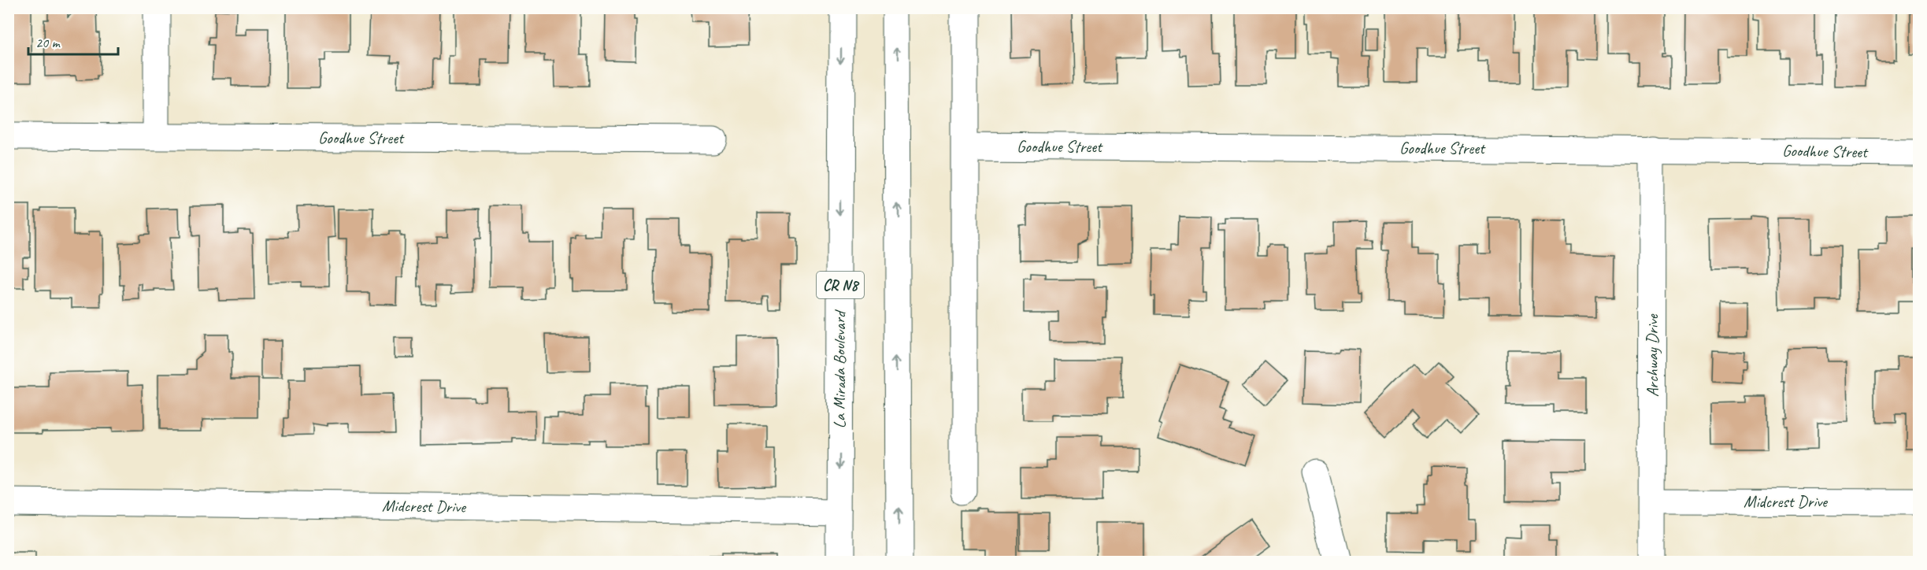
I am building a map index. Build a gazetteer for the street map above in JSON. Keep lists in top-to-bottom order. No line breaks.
{"streets":{"street":["Goodhue Street","CR N8","Archway Drive","La Mirada Boulevard","Midcrest Drive"]},"crossings":[["Goodhue Street","Archway Drive"],["Archway Drive","Midcrest Drive"],["La Mirada Boulevard","Midcrest Drive"]],"scale_bar":"20 m"}
